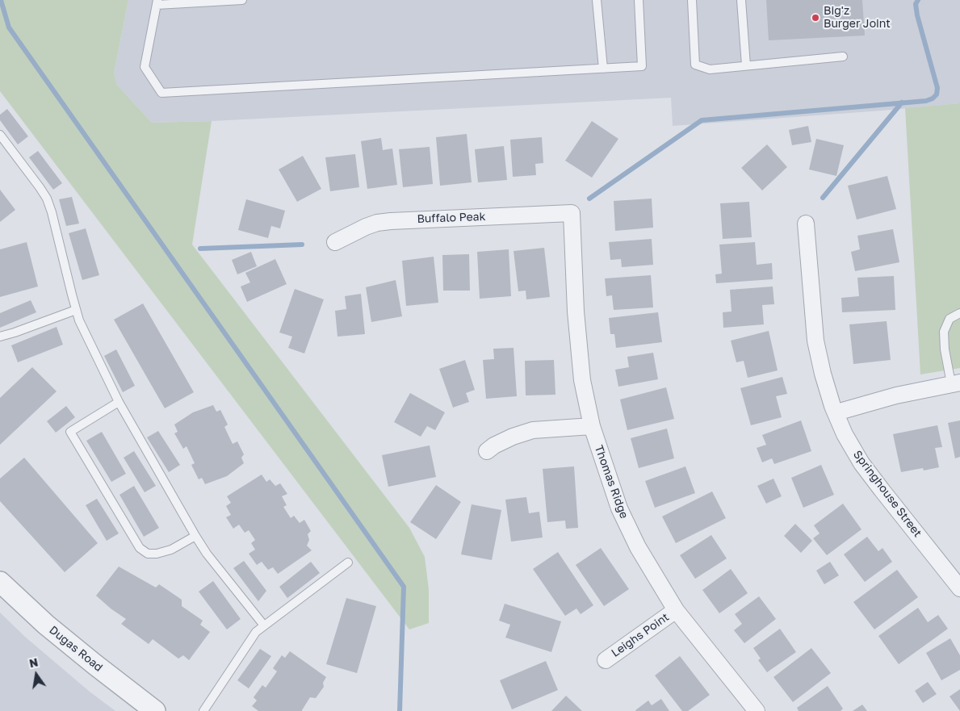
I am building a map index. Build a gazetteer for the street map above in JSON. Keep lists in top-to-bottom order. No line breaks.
{"streets":{"street":["Buffalo Peak","Thomas Ridge","Springhouse Street","Leighs Point","Dugas Road"]},"crossings":[["Buffalo Peak","Thomas Ridge"],["Thomas Ridge","Leighs Point"]],"places":["Big'z Burger Joint"],"north":"top"}
